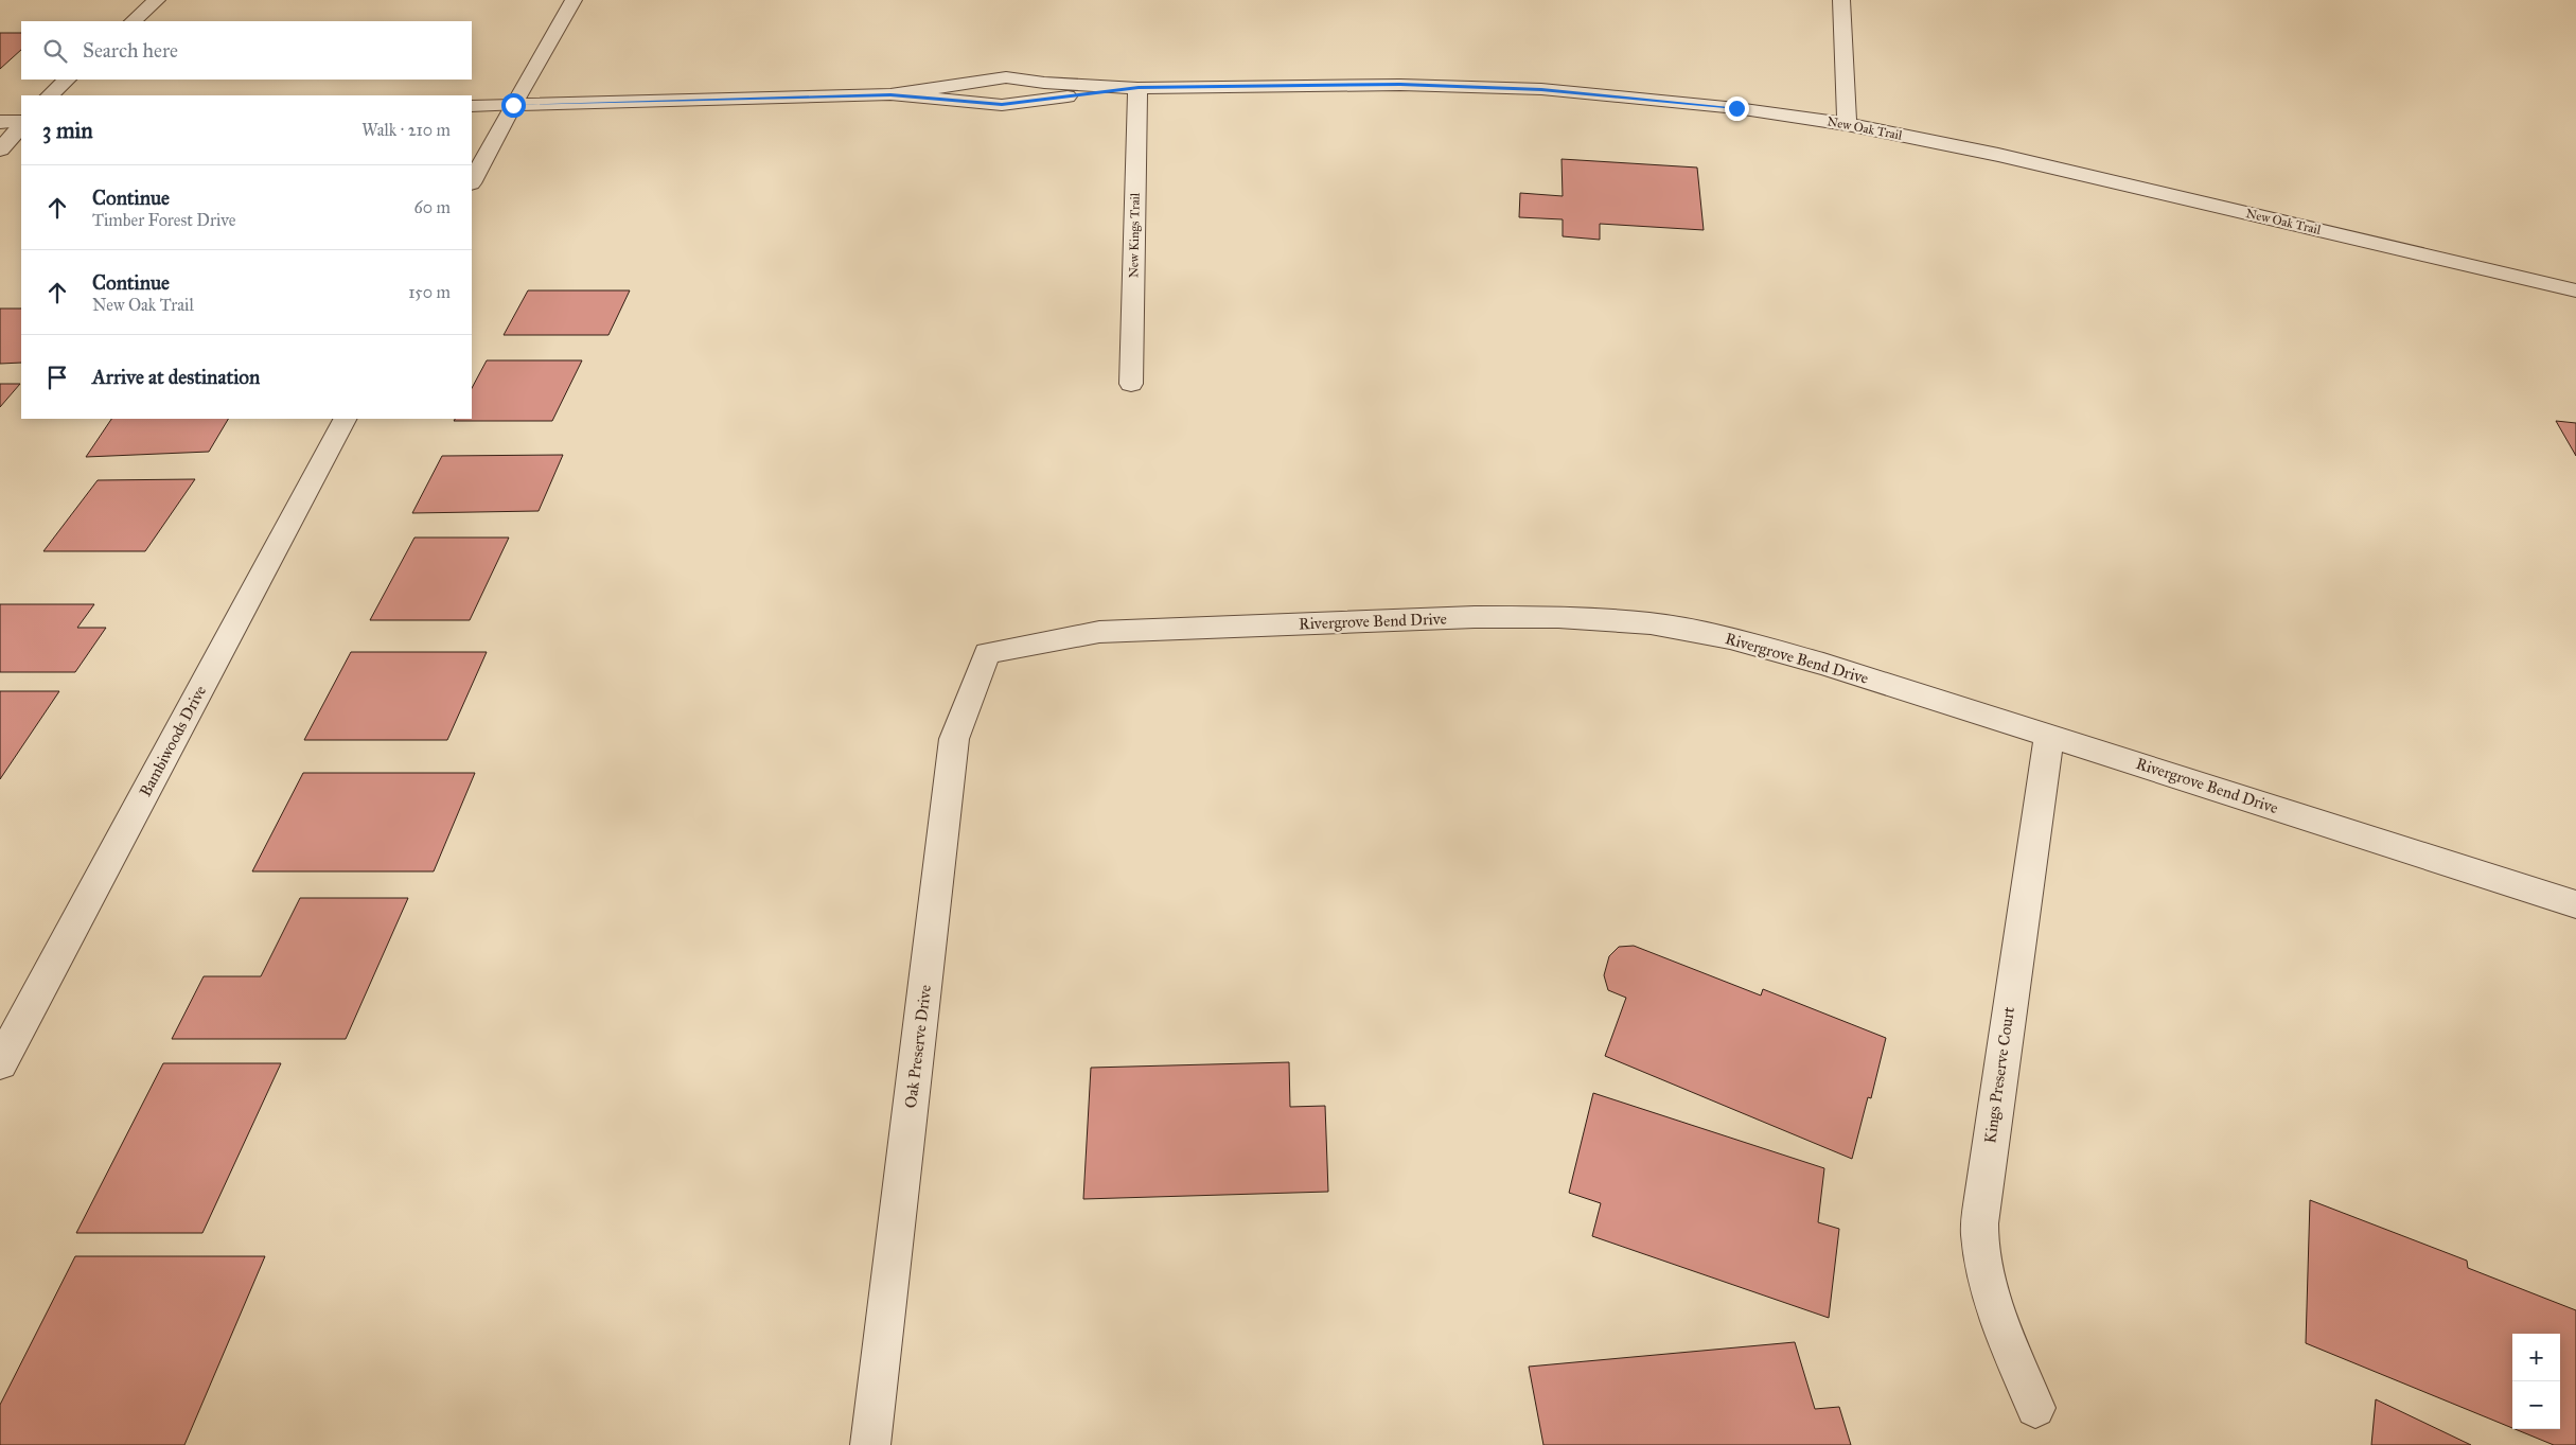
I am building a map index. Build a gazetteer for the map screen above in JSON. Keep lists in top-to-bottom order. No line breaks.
{"streets":{"street":["New Oak Trail","New Kings Trail","Rivergrove Bend Drive","Bambiwoods Drive","Oak Preserve Drive","Kings Preserve Court"]},"crossings":[["New Oak Trail","New Kings Trail"],["Rivergrove Bend Drive","Oak Preserve Drive"],["Rivergrove Bend Drive","Kings Preserve Court"]],"page":{"search":"Search here","heading":["3 min","Walk · 210 m"],"list":[["Continue","Timber Forest Drive","60 m"],["Continue","New Oak Trail","150 m"],"Arrive at destination"],"map_buttons":["+","−"]}}
